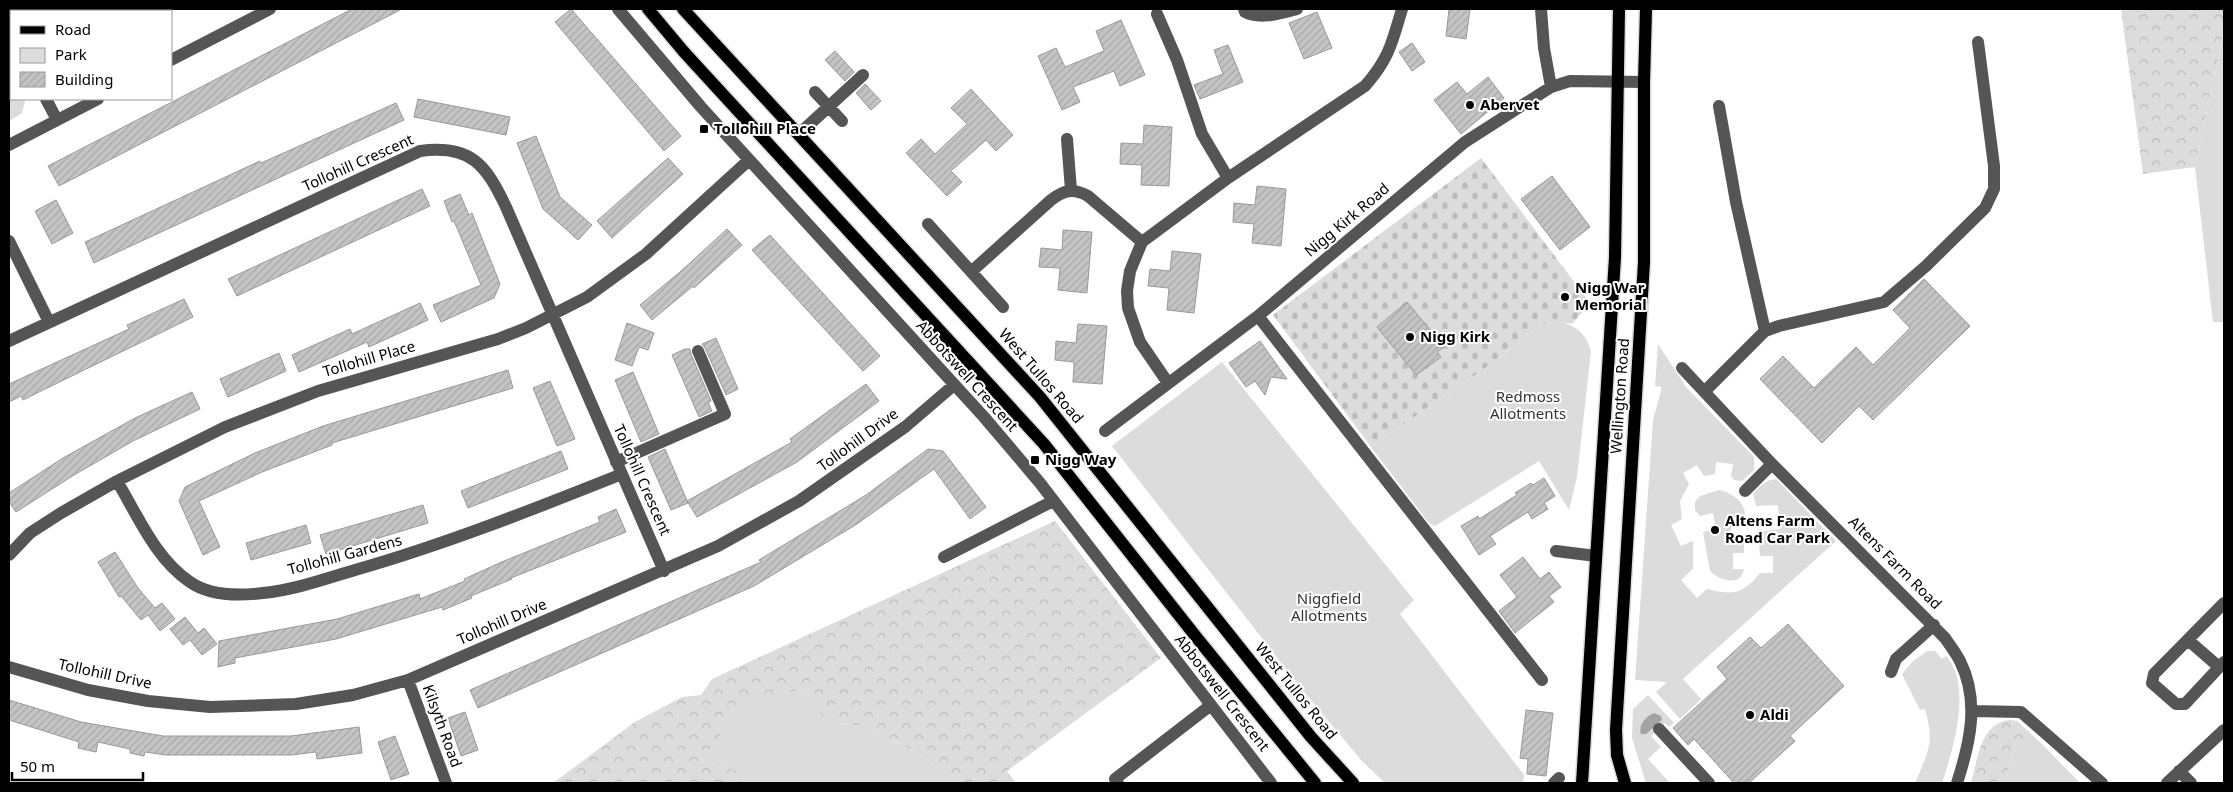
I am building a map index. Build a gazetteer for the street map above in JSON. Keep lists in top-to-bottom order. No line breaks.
{"streets":{"main road":["West Tullos Road","Wellington Road"],"street":["Tollohill Crescent","Nigg Kirk Road","Tollohill Place","Abbotswell Crescent","Tollohill Drive","Tollohill Gardens","Altens Farm Road","Kilsyth Road"]},"crossings":[["Tollohill Crescent","Tollohill Place"],["Tollohill Crescent","Tollohill Drive"],["Tollohill Crescent","Tollohill Gardens"],["Nigg Kirk Road","Wellington Road"],["Tollohill Place","Abbotswell Crescent"],["Tollohill Place","Tollohill Gardens"],["Abbotswell Crescent","Tollohill Drive"],["Tollohill Drive","Kilsyth Road"]],"parks":["Redmoss Allotments","Niggfield Allotments"],"places":{"other":["Abervet","Nigg War Memorial","Nigg Kirk","Altens Farm Road Car Park","Aldi"],"transit":["Tollohill Place","Nigg Way"]},"legend":["Road","Park","Building"],"scale_bar":"50 m"}
